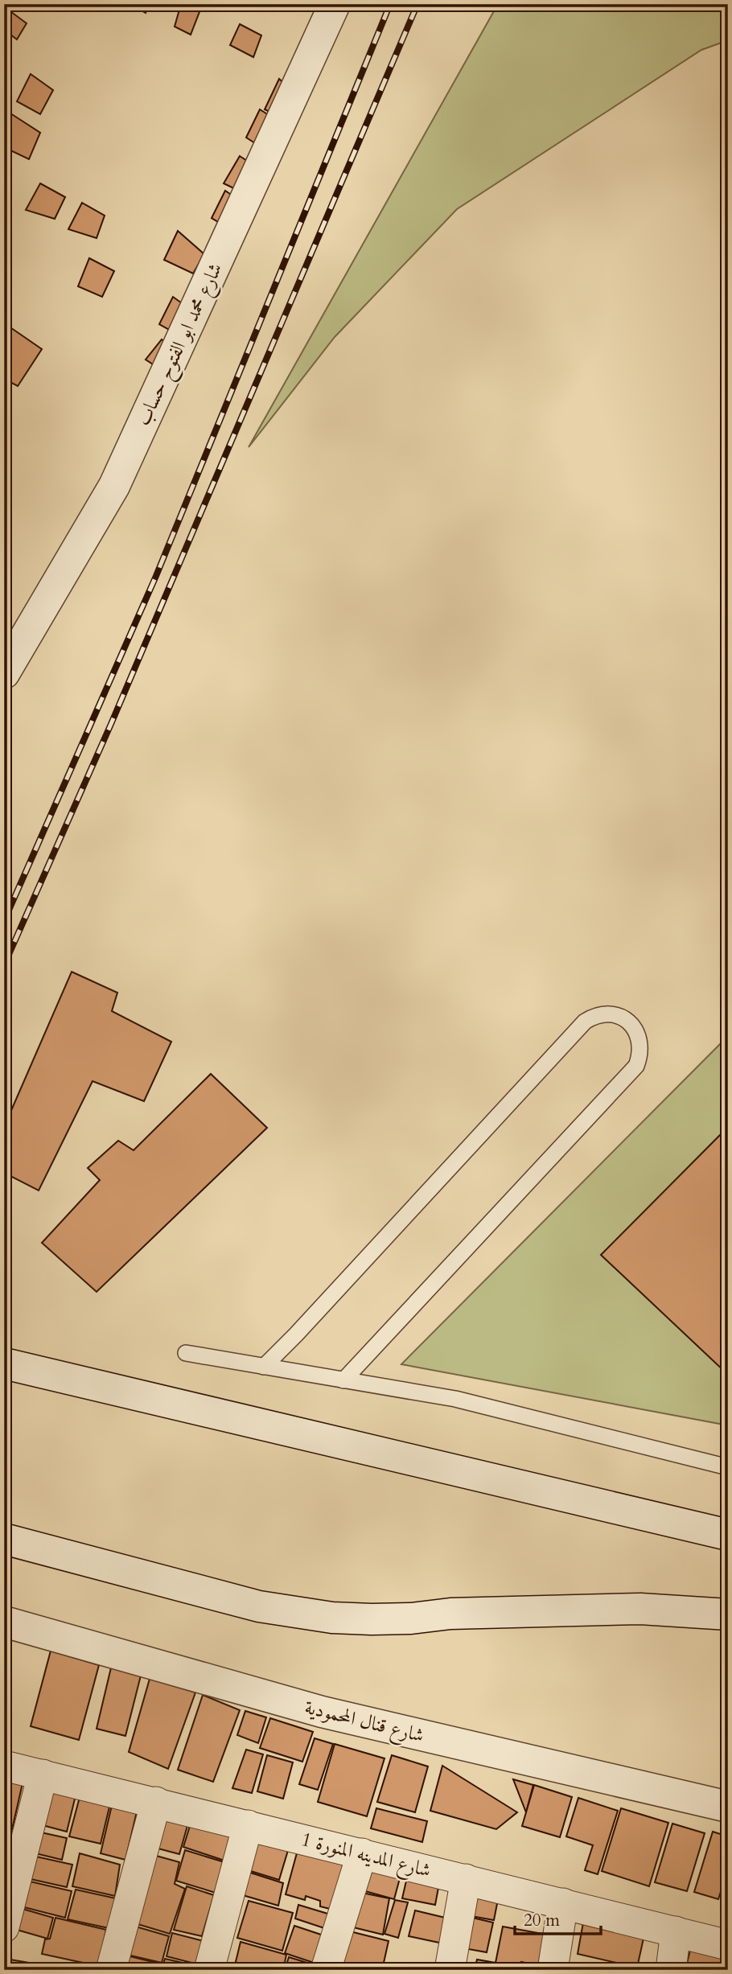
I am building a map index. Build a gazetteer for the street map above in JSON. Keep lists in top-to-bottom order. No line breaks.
{"streets":{"street":["شارع محمد ابو الفتوح حساب","شارع قنال المحمودية","شارع المدينه المنورة 1"]},"scale_bar":"20 m"}
